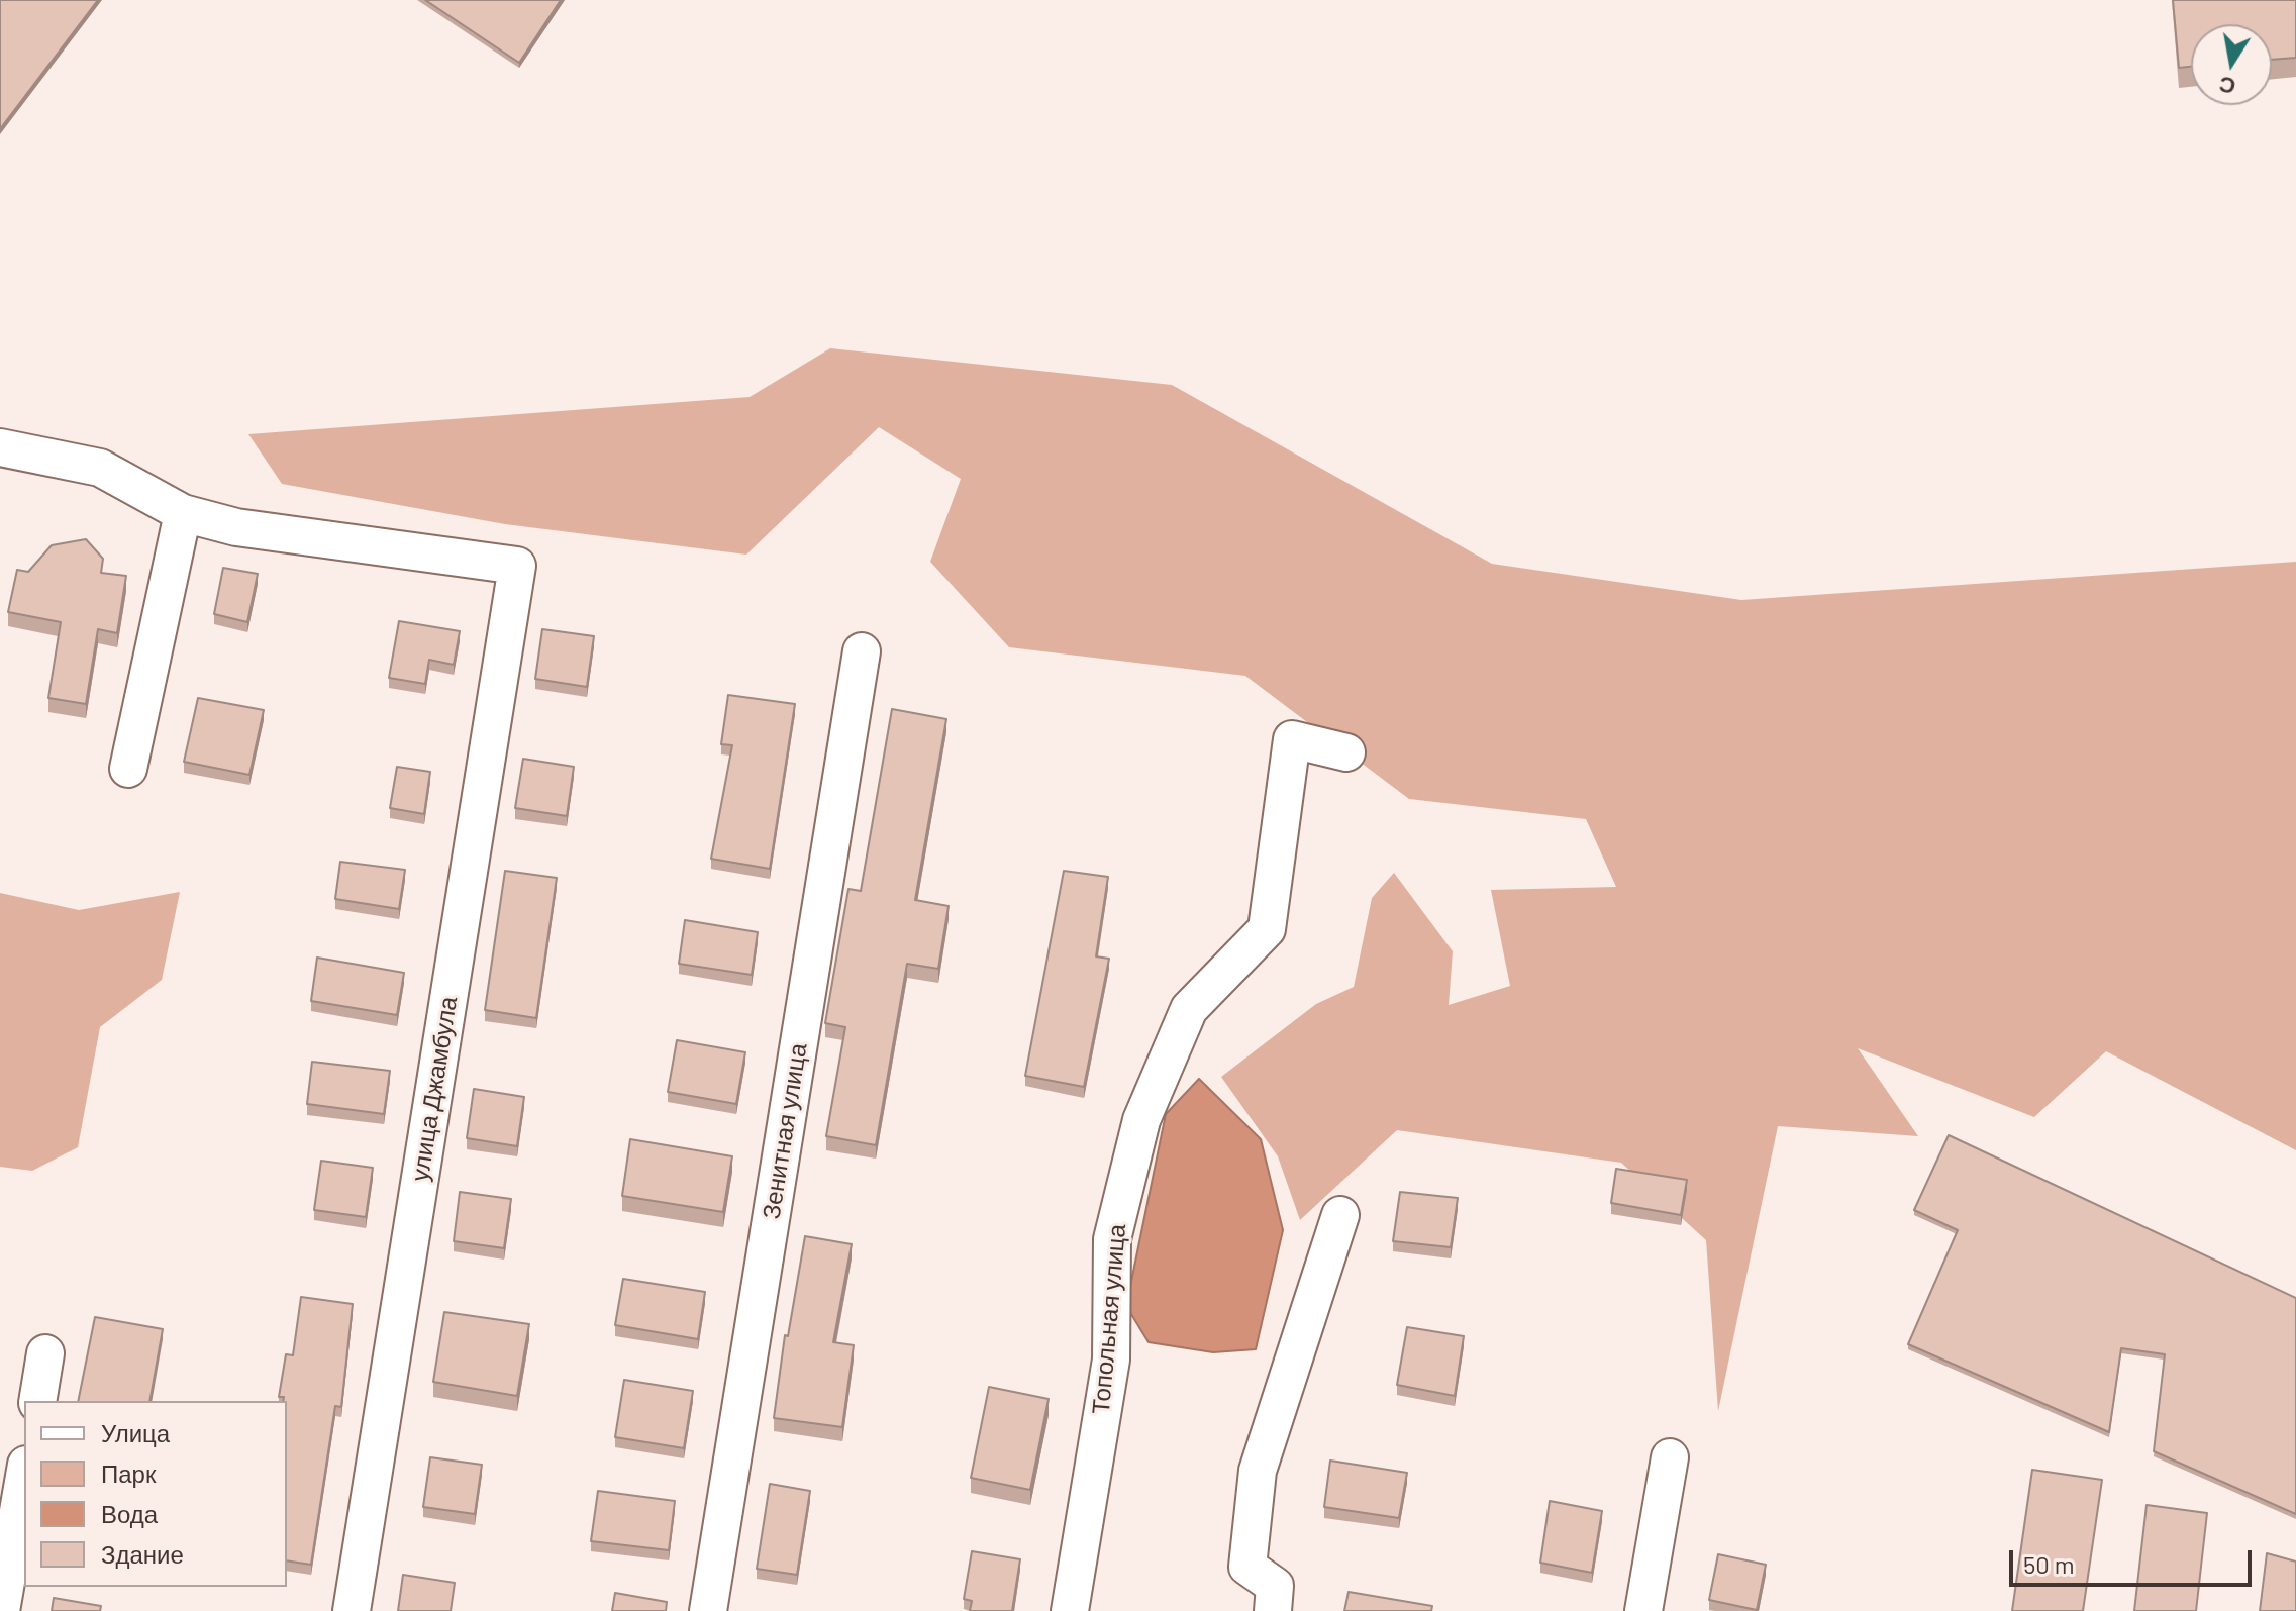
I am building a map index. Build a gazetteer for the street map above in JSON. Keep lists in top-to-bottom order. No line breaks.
{"streets":{"street":["улица Джамбула","Зенитная улица","Топольная улица"]},"legend":["Улица","Парк","Вода","Здание"],"scale_bar":"50 m","north":"bottom"}
